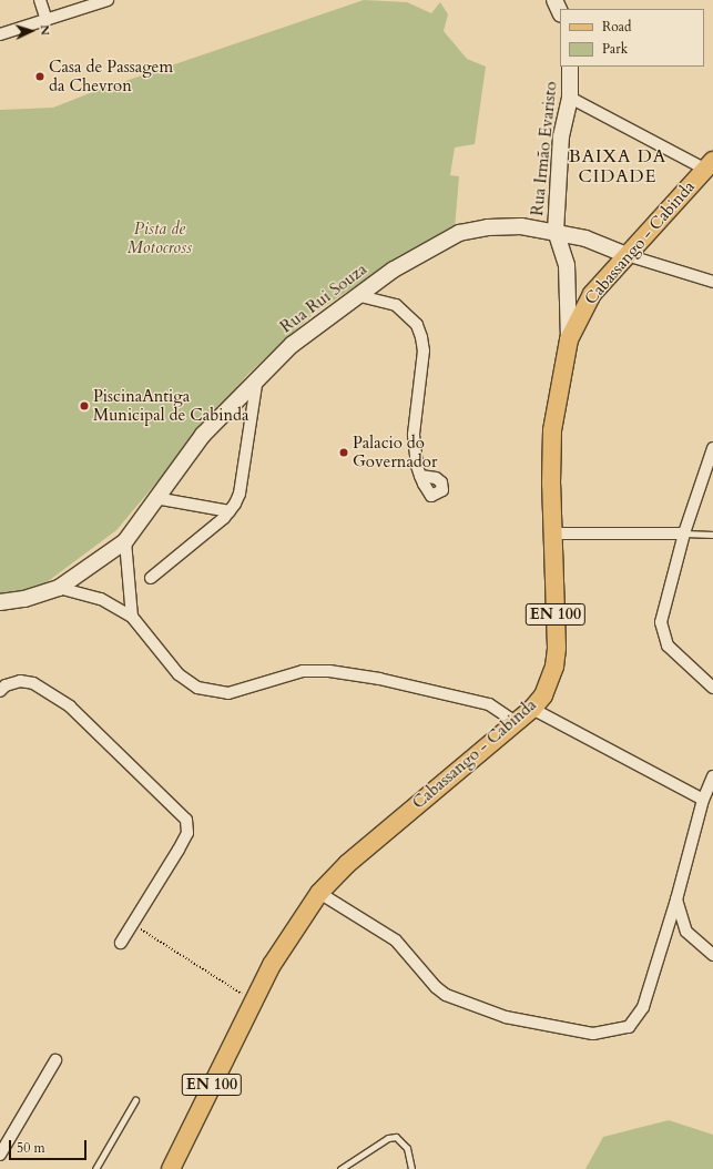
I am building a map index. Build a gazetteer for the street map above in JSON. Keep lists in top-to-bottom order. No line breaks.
{"streets":{"main road":["Cabassango - Cabinda","EN 100"],"street":["Rua Irmão Evaristo","Rua Rui Souza"]},"crossings":[["Rua Irmão Evaristo","Cabassango - Cabinda"],["Rua Irmão Evaristo","Rua Rui Souza"],["Cabassango - Cabinda","Rua Rui Souza"]],"districts":["BAIXA DA CIDADE"],"parks":["Pista de Motocross"],"places":["Casa de Passagem da Chevron","PiscinaAntiga Municipal de Cabinda","Palacio do Governador"],"legend":["Road","Park"],"scale_bar":"50 m","north":"right"}
